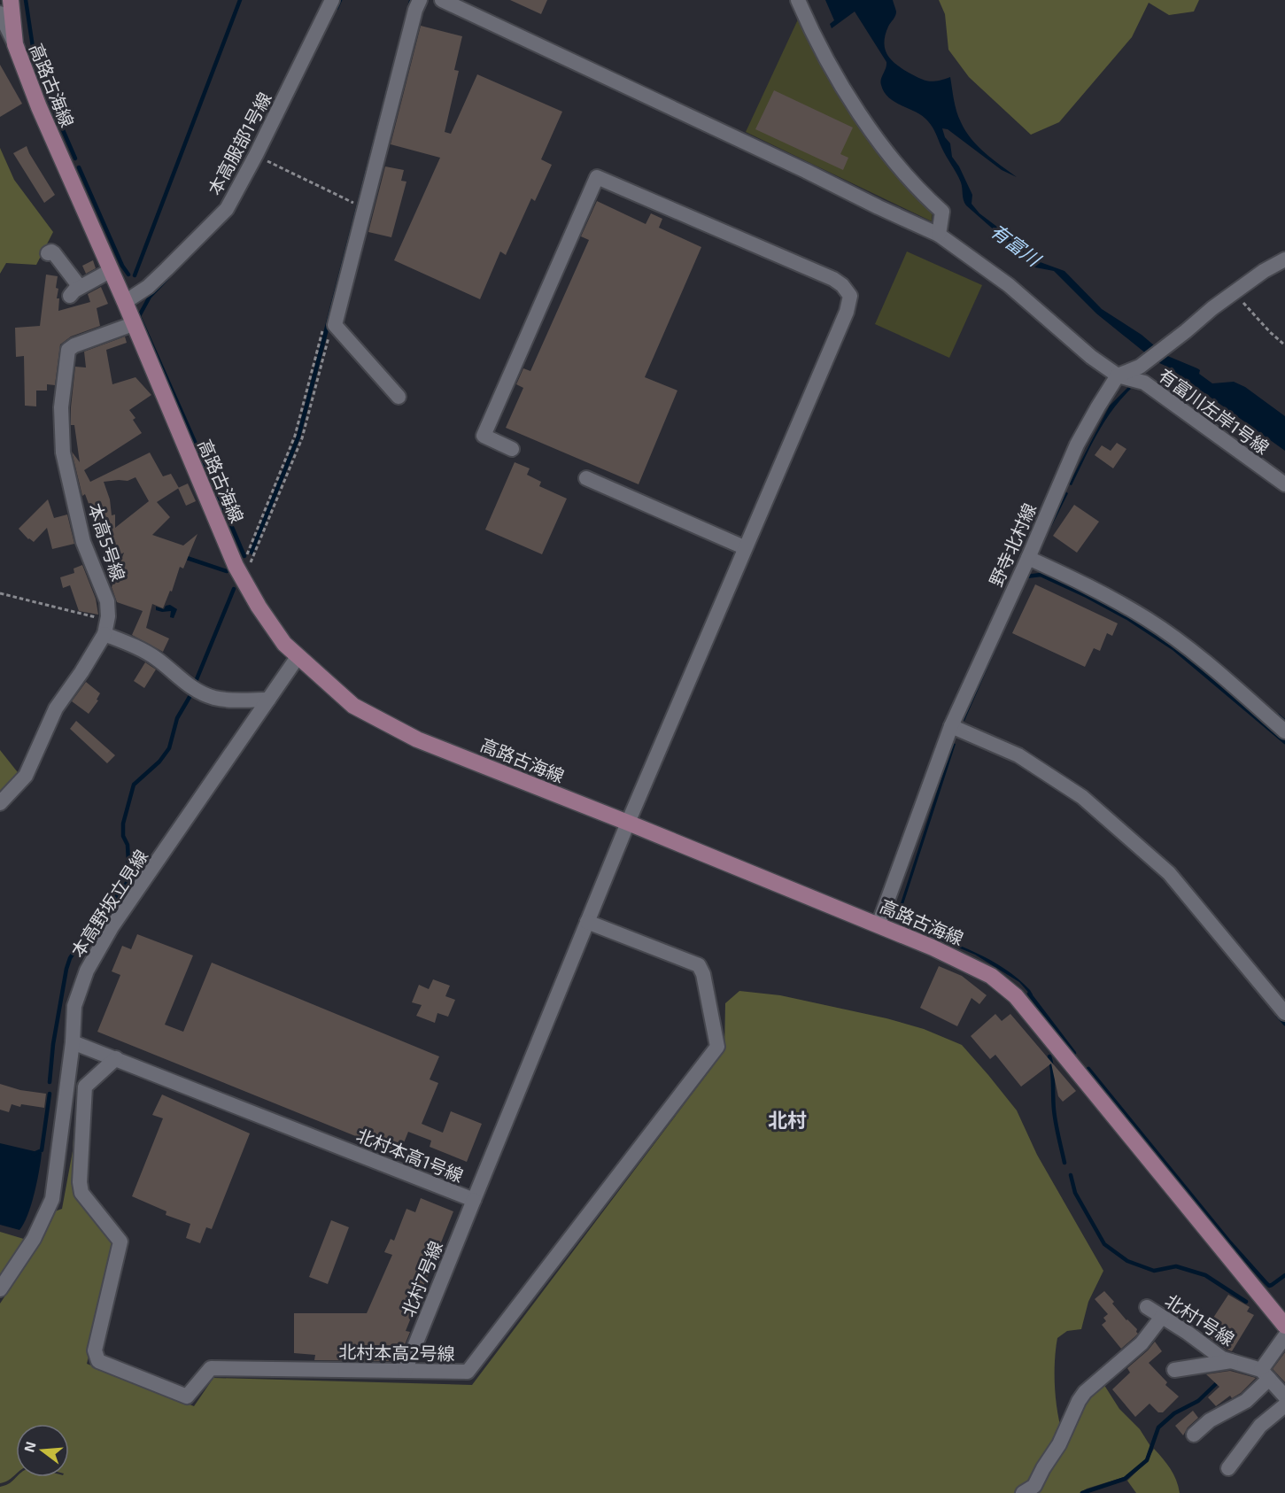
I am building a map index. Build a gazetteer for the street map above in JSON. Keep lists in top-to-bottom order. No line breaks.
{"streets":{"main road":["高路古海線"],"street":["本高服部1号線","有富川左岸1号線","本高5号線","野寺北村線","本高野坂立見線","北村本高1号線","北村7号線","北村1号線","北村本高2号線"]},"crossings":[["高路古海線","本高服部1号線"],["高路古海線","本高5号線"],["高路古海線","野寺北村線"],["高路古海線","本高野坂立見線"],["高路古海線","北村本高1号線"],["有富川左岸1号線","野寺北村線"],["本高野坂立見線","北村本高1号線"],["北村本高1号線","北村7号線"],["北村本高1号線","北村本高2号線"],["北村7号線","北村本高2号線"]],"districts":["北村"],"water":["有富川"],"north":"left"}
